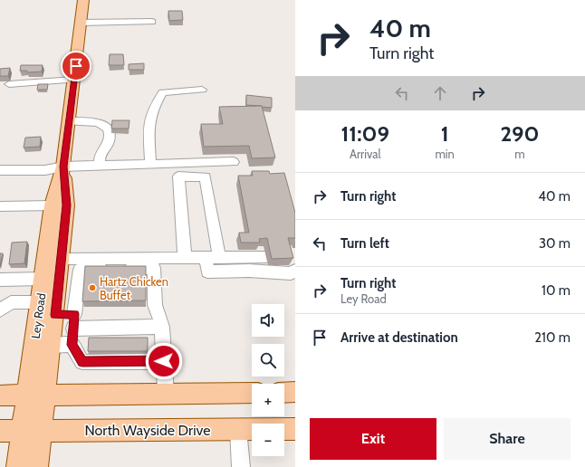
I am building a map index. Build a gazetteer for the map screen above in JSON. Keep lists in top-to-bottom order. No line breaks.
{"streets":{"main road":["Ley Road","North Wayside Drive"]},"crossings":[["Ley Road","North Wayside Drive"]],"places":["Hartz Chicken Buffet"],"page":{"turn":["40 m","Turn right"],"eta":["11:09","Arrival","1","min","290","m"],"list":[{"name":"Turn right","value":"40 m"},{"name":"Turn left","value":"30 m"},{"name":"Turn right","note":"Ley Road","value":"10 m"},{"name":"Arrive at destination","value":"210 m"}],"map_buttons":["+","−"],"buttons":["Exit","Share"]}}
